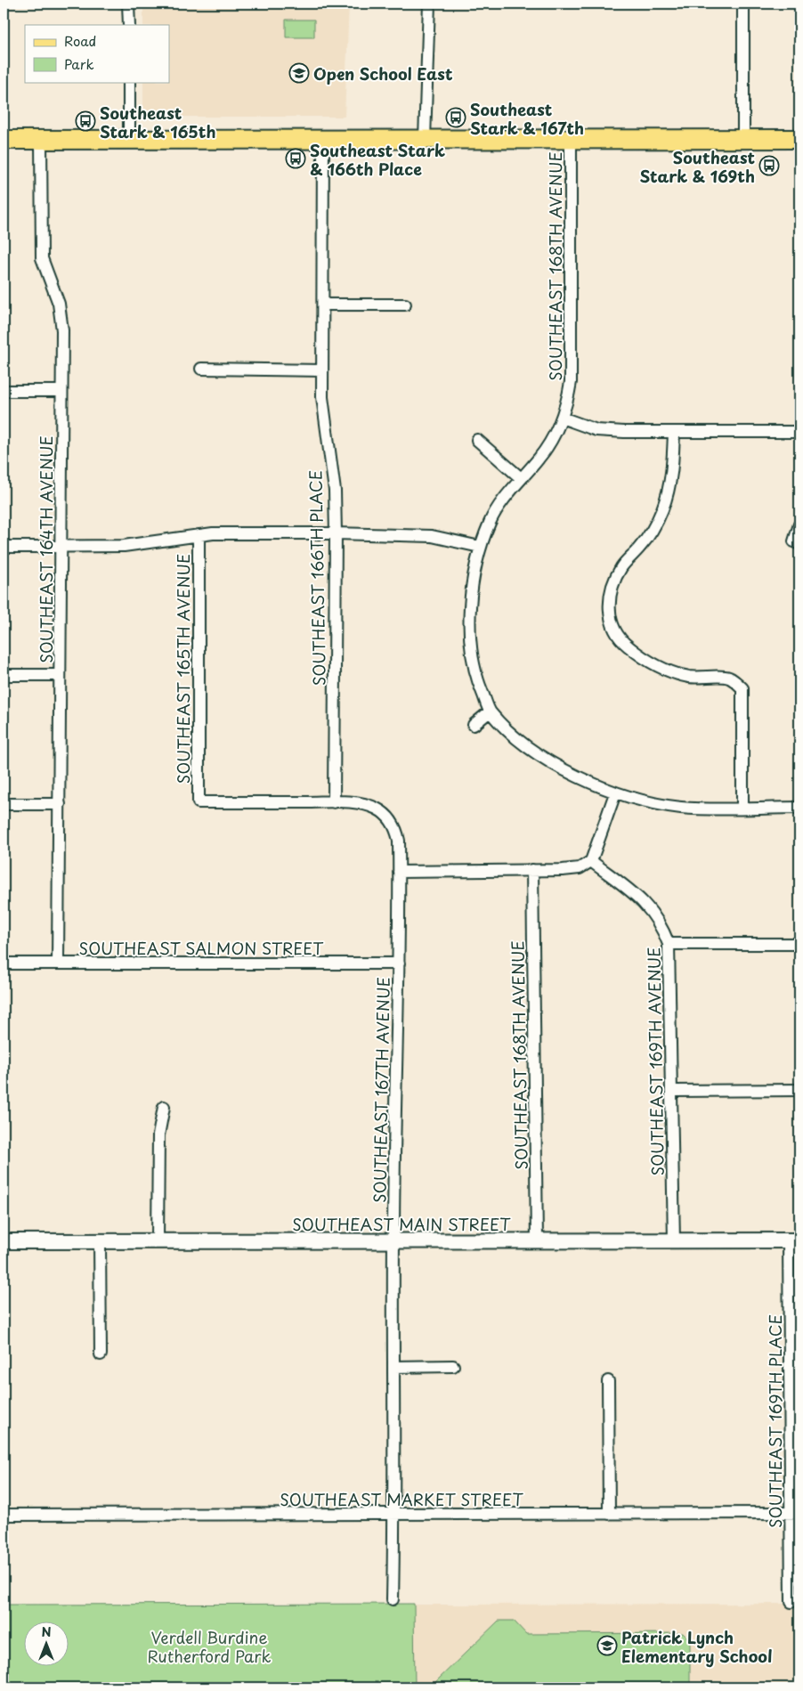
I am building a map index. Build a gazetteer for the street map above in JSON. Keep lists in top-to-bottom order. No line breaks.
{"streets":{"street":["SOUTHEAST 168TH AVENUE","SOUTHEAST 164TH AVENUE","SOUTHEAST 166TH PLACE","SOUTHEAST 165TH AVENUE","SOUTHEAST SALMON STREET","SOUTHEAST 169TH AVENUE","SOUTHEAST 167TH AVENUE","SOUTHEAST MAIN STREET","SOUTHEAST 169TH PLACE","SOUTHEAST MARKET STREET"]},"crossings":[["SOUTHEAST 168TH AVENUE","SOUTHEAST MAIN STREET"],["SOUTHEAST 164TH AVENUE","SOUTHEAST SALMON STREET"],["SOUTHEAST 166TH PLACE","SOUTHEAST 165TH AVENUE"],["SOUTHEAST 166TH PLACE","SOUTHEAST 167TH AVENUE"],["SOUTHEAST 165TH AVENUE","SOUTHEAST 167TH AVENUE"],["SOUTHEAST SALMON STREET","SOUTHEAST 167TH AVENUE"],["SOUTHEAST 169TH AVENUE","SOUTHEAST MAIN STREET"],["SOUTHEAST 167TH AVENUE","SOUTHEAST MAIN STREET"],["SOUTHEAST 167TH AVENUE","SOUTHEAST MARKET STREET"],["SOUTHEAST MAIN STREET","SOUTHEAST 169TH PLACE"],["SOUTHEAST 169TH PLACE","SOUTHEAST MARKET STREET"]],"parks":["Verdell Burdine Rutherford Park"],"places":{"school or university":["Open School East","Patrick Lynch Elementary School"],"bus stop":["Southeast Stark & 167th","Southeast Stark & 165th","Southeast Stark & 166th Place","Southeast Stark & 169th"]},"legend":["Road","Park"],"north":"top"}
